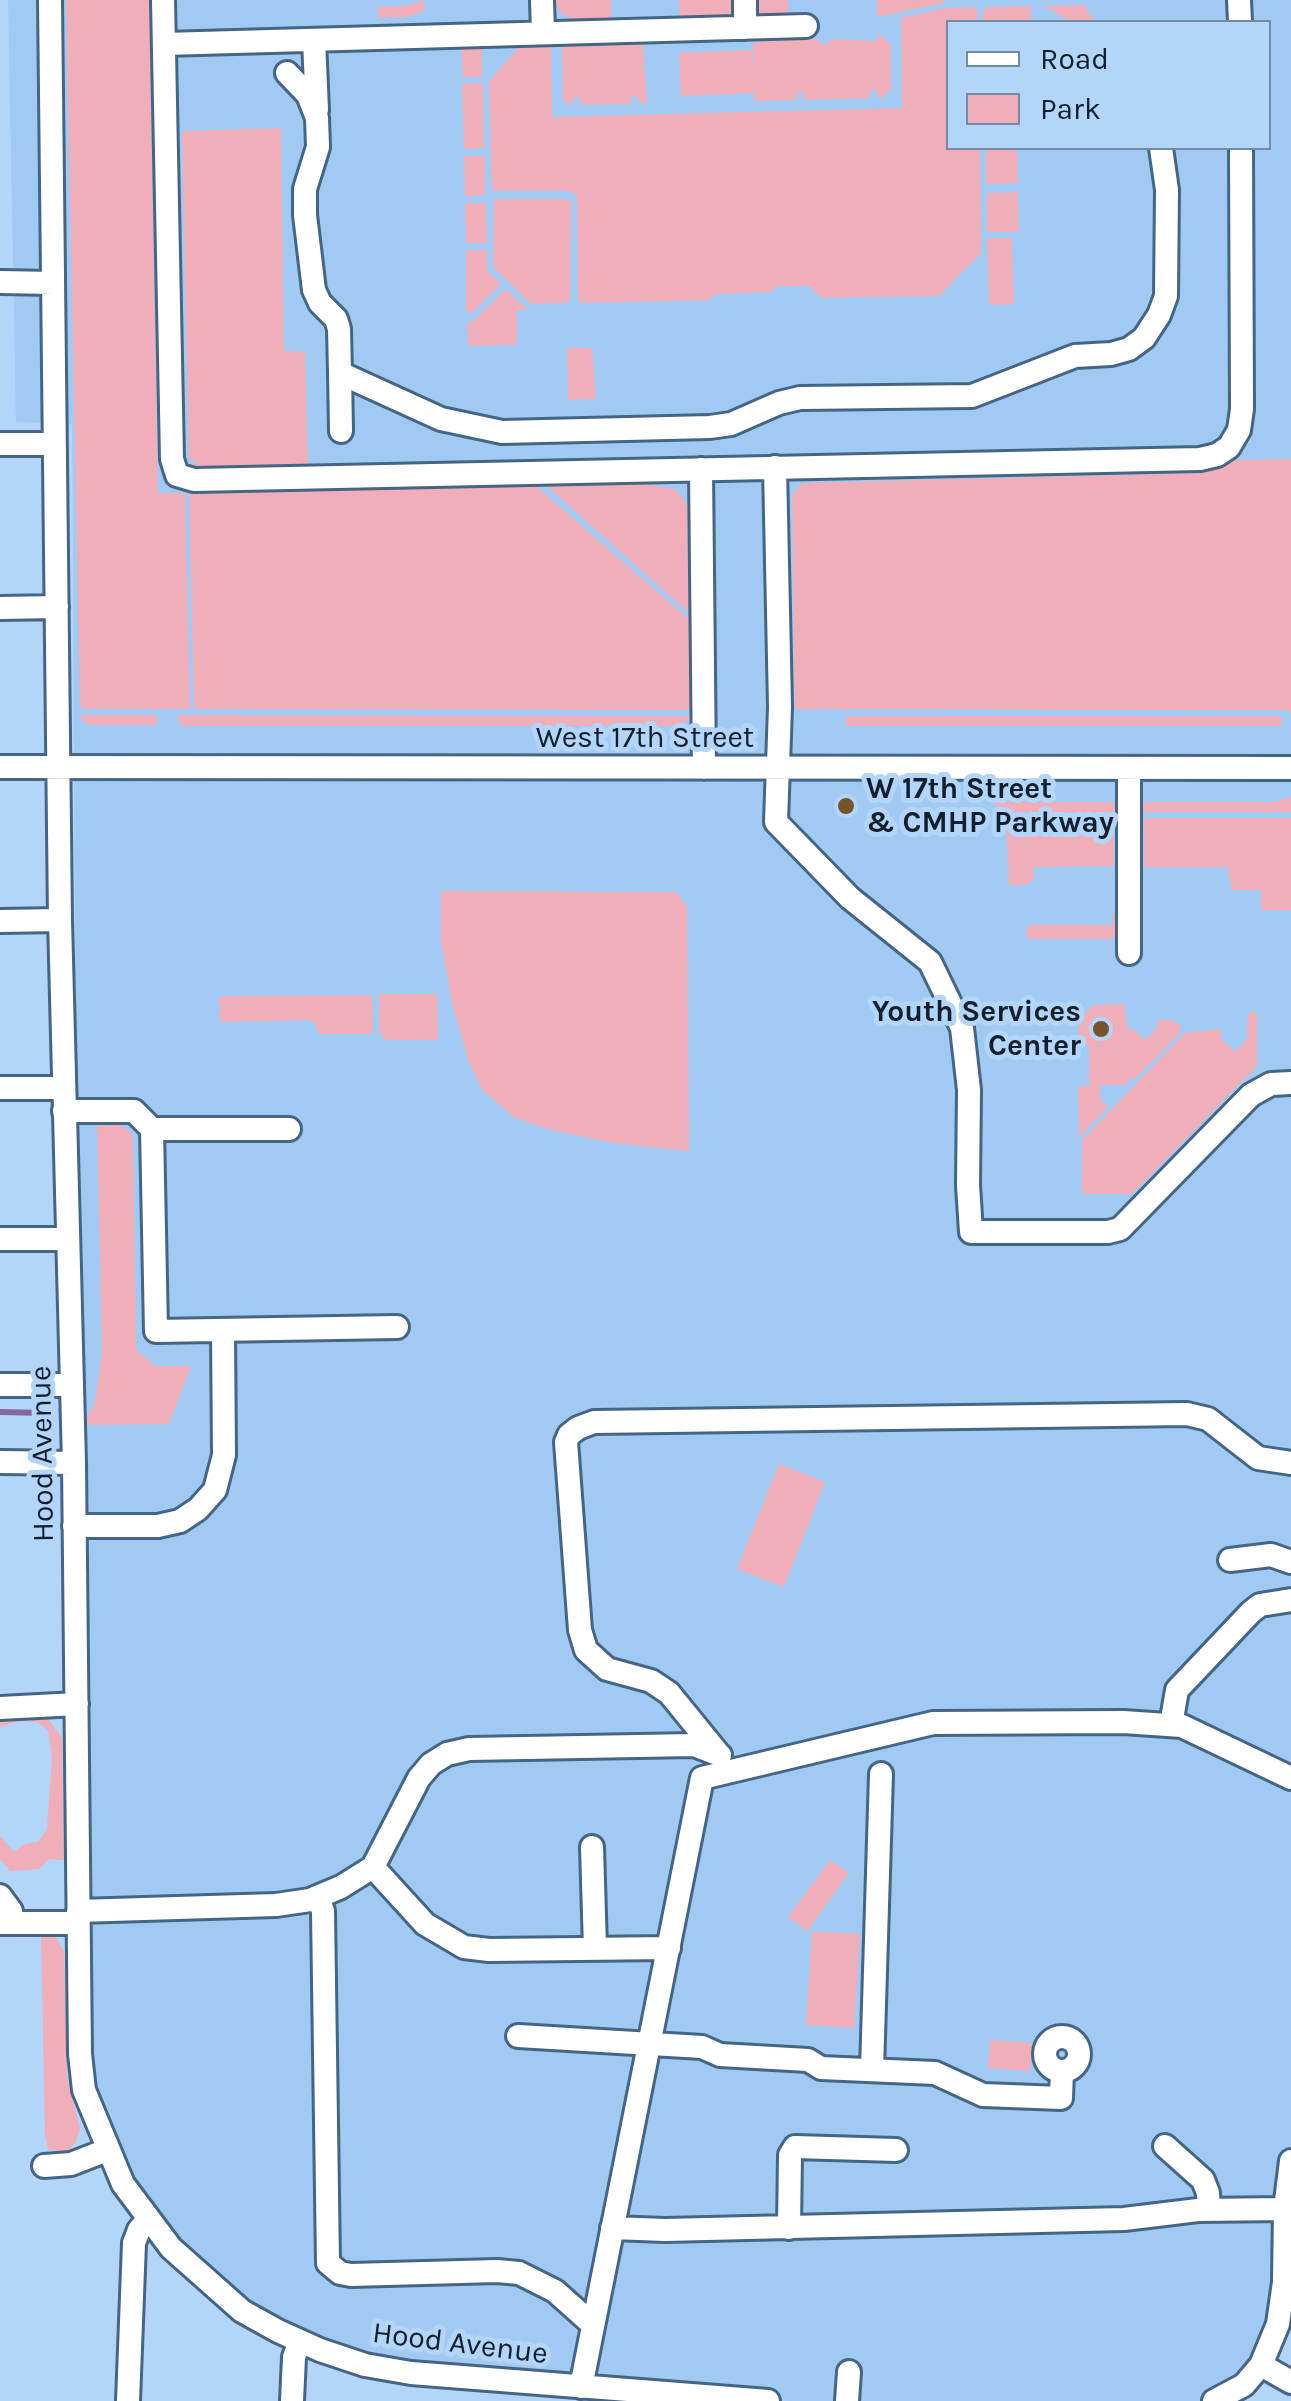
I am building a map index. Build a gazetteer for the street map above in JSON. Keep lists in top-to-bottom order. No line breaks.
{"streets":{"street":["West 17th Street","Hood Avenue"]},"crossings":[["West 17th Street","Hood Avenue"]],"places":["W 17th Street & CMHP Parkway","Youth Services Center"],"legend":["Road","Park"]}
